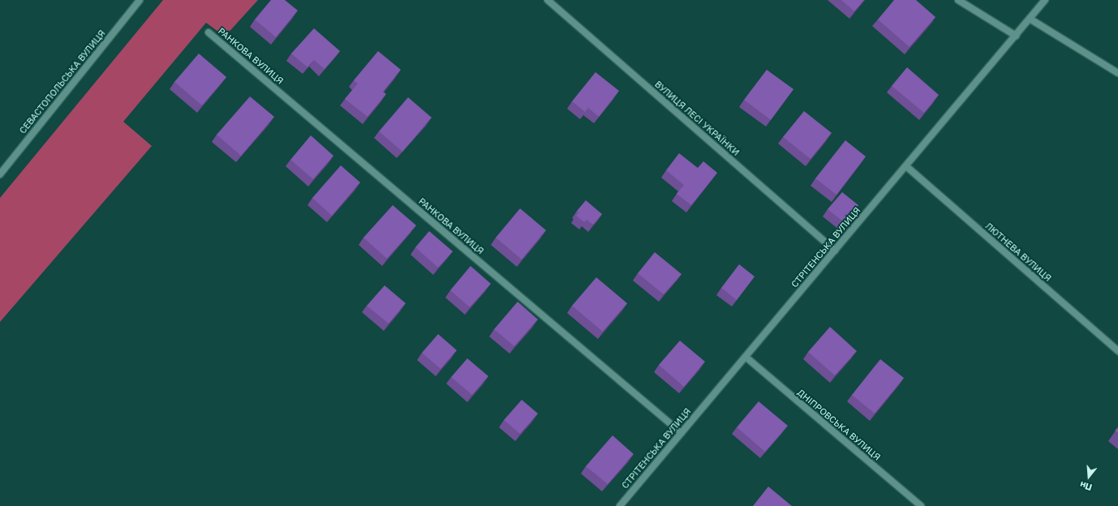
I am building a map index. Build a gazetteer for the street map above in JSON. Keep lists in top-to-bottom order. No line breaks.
{"streets":{"street":["РАНКОВА ВУЛИЦЯ","СЕВАСТОПОЛЬСЬКА ВУЛИЦЯ","ВУЛИЦЯ ЛЕСІ УКРАЇНКИ","СТРІТЕНСЬКА ВУЛИЦЯ","ЛЮТНЕВА ВУЛИЦЯ","ДНІПРОВСЬКА ВУЛИЦЯ"]},"crossings":[["РАНКОВА ВУЛИЦЯ","СТРІТЕНСЬКА ВУЛИЦЯ"],["ВУЛИЦЯ ЛЕСІ УКРАЇНКИ","СТРІТЕНСЬКА ВУЛИЦЯ"],["СТРІТЕНСЬКА ВУЛИЦЯ","ЛЮТНЕВА ВУЛИЦЯ"],["СТРІТЕНСЬКА ВУЛИЦЯ","ДНІПРОВСЬКА ВУЛИЦЯ"]],"north":"bottom"}
